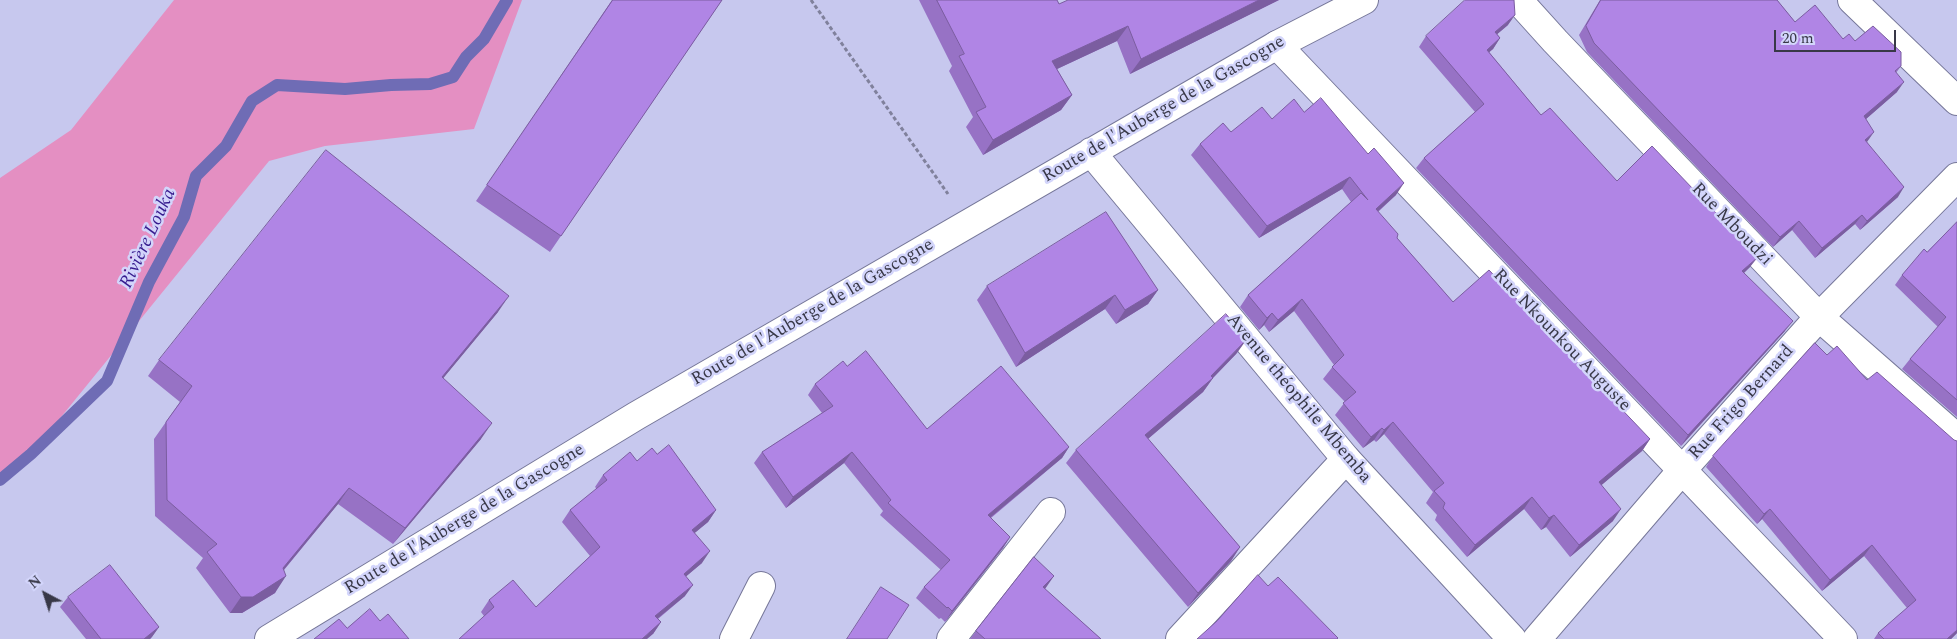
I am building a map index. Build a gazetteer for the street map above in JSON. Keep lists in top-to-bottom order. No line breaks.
{"streets":{"street":["Route de l'Auberge de la Gascogne","Rue Mboudzi","Rue Nkounkou Auguste","Avenue théophile Mbemba","Rue Frigo Bernard"]},"crossings":[["Route de l'Auberge de la Gascogne","Rue Nkounkou Auguste"],["Route de l'Auberge de la Gascogne","Avenue théophile Mbemba"],["Rue Mboudzi","Rue Frigo Bernard"],["Rue Nkounkou Auguste","Rue Frigo Bernard"]],"water":["Rivière Louka"],"scale_bar":"20 m","north":"top left"}
